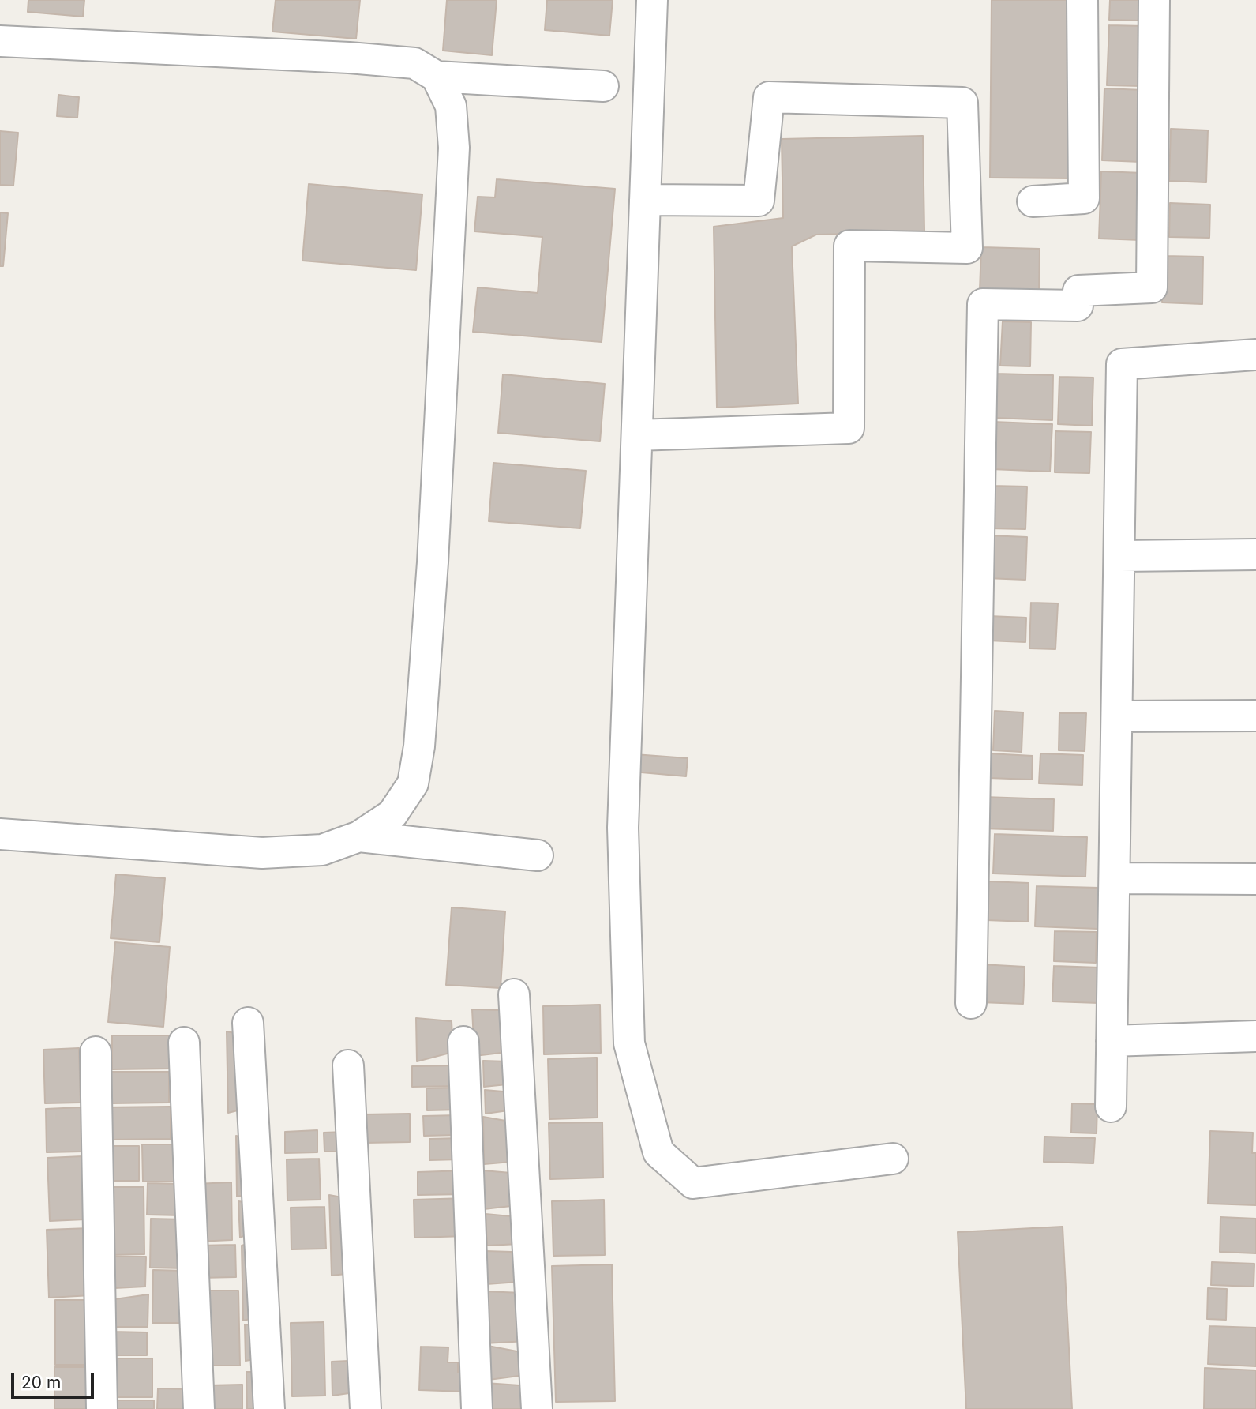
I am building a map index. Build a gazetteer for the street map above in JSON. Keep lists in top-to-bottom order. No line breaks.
{"scale_bar":"20 m"}
